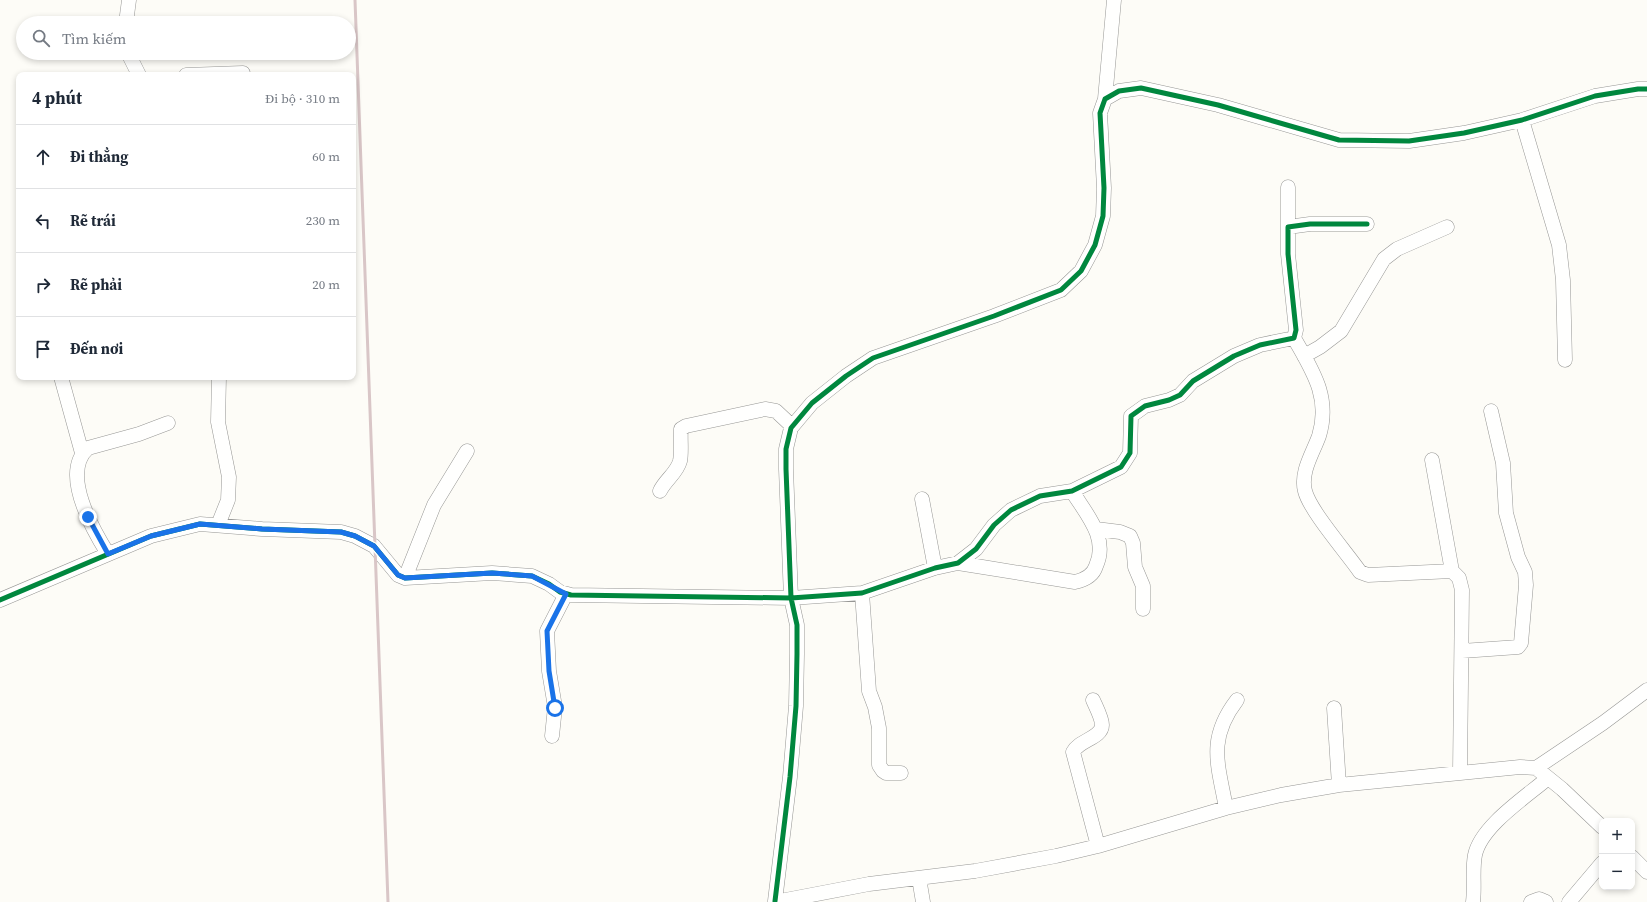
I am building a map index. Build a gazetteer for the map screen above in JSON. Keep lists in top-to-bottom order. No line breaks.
{"page":{"search":"Tìm kiếm","heading":["4 phút","Đi bộ · 310 m"],"list":[["Đi thẳng","60 m"],["Rẽ trái","230 m"],["Rẽ phải","20 m"],"Đến nơi"],"map_buttons":["+","−"]}}
